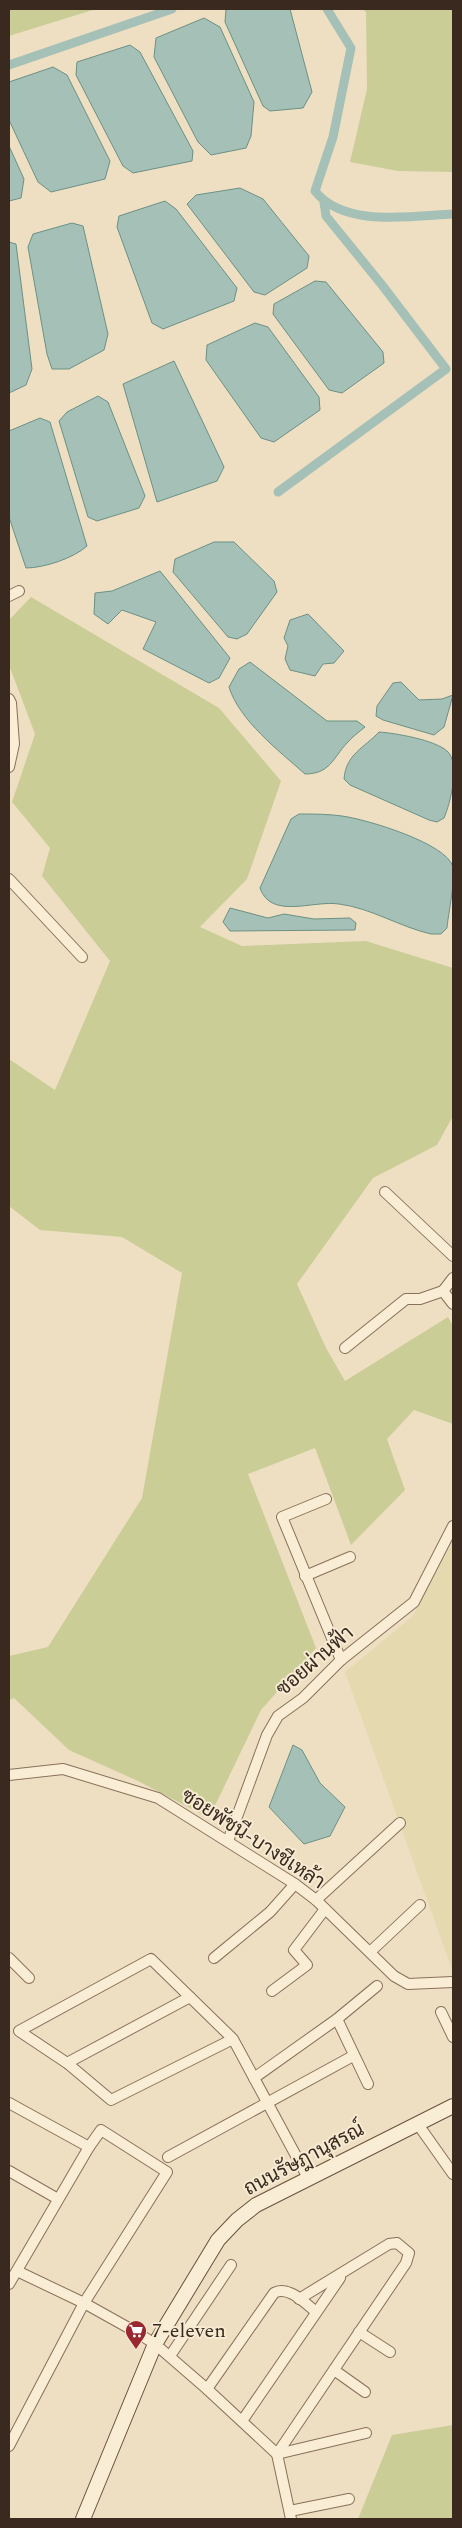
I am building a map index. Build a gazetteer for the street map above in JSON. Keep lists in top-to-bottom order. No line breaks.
{"streets":{"street":["ซอยผ่านฟ้า","ซอยพัชนี-บางชีเหล้า","ถนนรัษฎานุสรณ์"]},"crossings":[["ซอยผ่านฟ้า","ซอยพัชนี-บางชีเหล้า"]],"places":{"supermarket":["7-eleven"]}}
